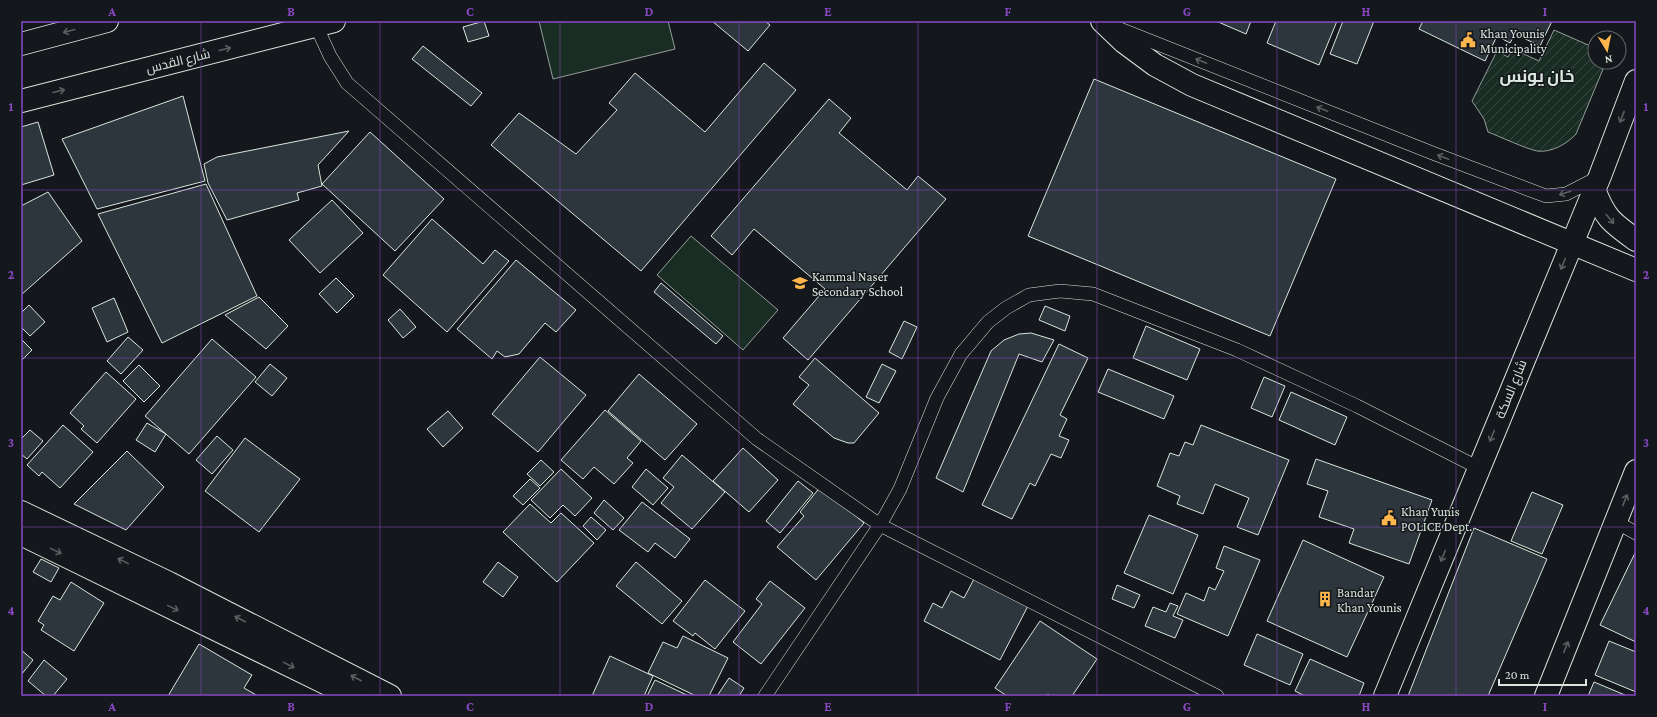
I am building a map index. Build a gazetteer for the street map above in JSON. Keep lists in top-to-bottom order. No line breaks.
{"streets":{"main road":["شارع القدس","شارع السكة"]},"one_way":["شارع القدس"],"districts":["خان يونس"],"places":{"public building":["Khan Younis Municipality","Khan Yunis POLICE Dept."],"school or university":["Kammal Naser Secondary School"],"building":["Bandar Khan Younis"]},"scale_bar":"20 m","north":"bottom","grid":{"columns":["A","B","C","D","E","F","G","H","I"],"rows":["1","2","3","4"]}}
